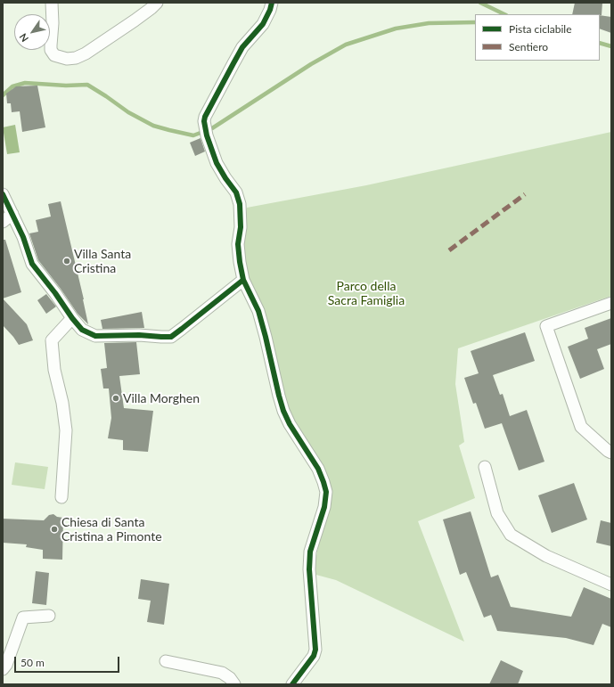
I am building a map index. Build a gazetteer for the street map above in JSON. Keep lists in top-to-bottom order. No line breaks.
{"parks":["Parco della Sacra Famiglia"],"places":["Villa Santa Cristina","Villa Morghen","Chiesa di Santa Cristina a Pimonte"],"legend":["Pista ciclabile","Sentiero"],"scale_bar":"50 m","north":"bottom left"}
